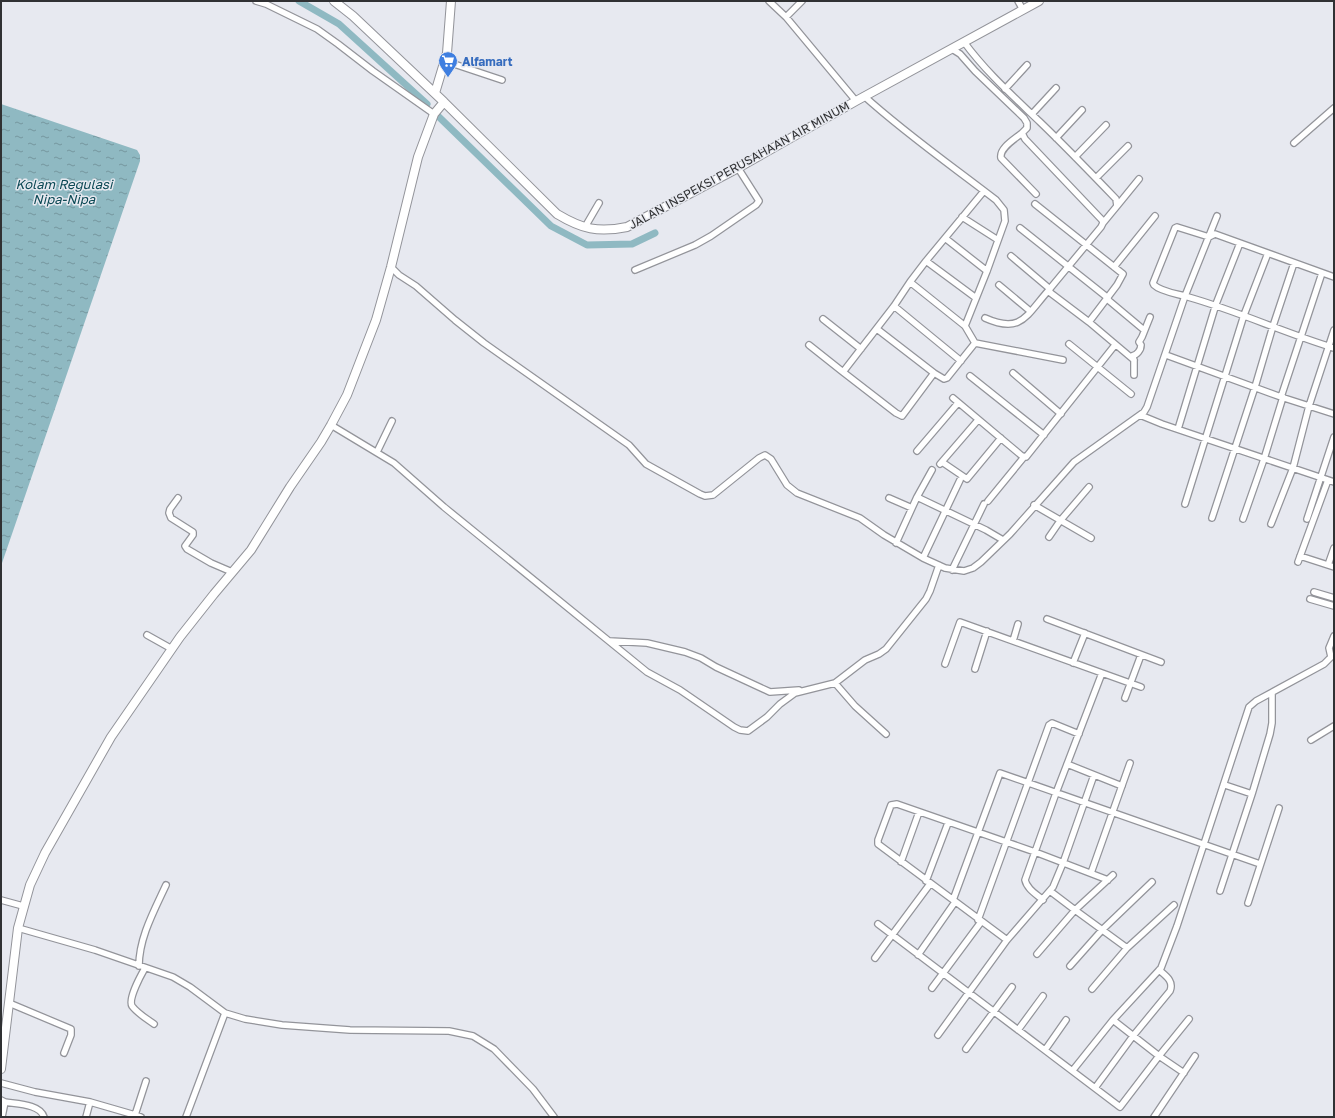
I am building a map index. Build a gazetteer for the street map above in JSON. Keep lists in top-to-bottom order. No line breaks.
{"streets":{"street":["JALAN INSPEKSI PERUSAHAAN AIR MINUM"]},"water":["Kolam Regulasi Nipa-Nipa"],"places":{"supermarket":["Alfamart"]}}
